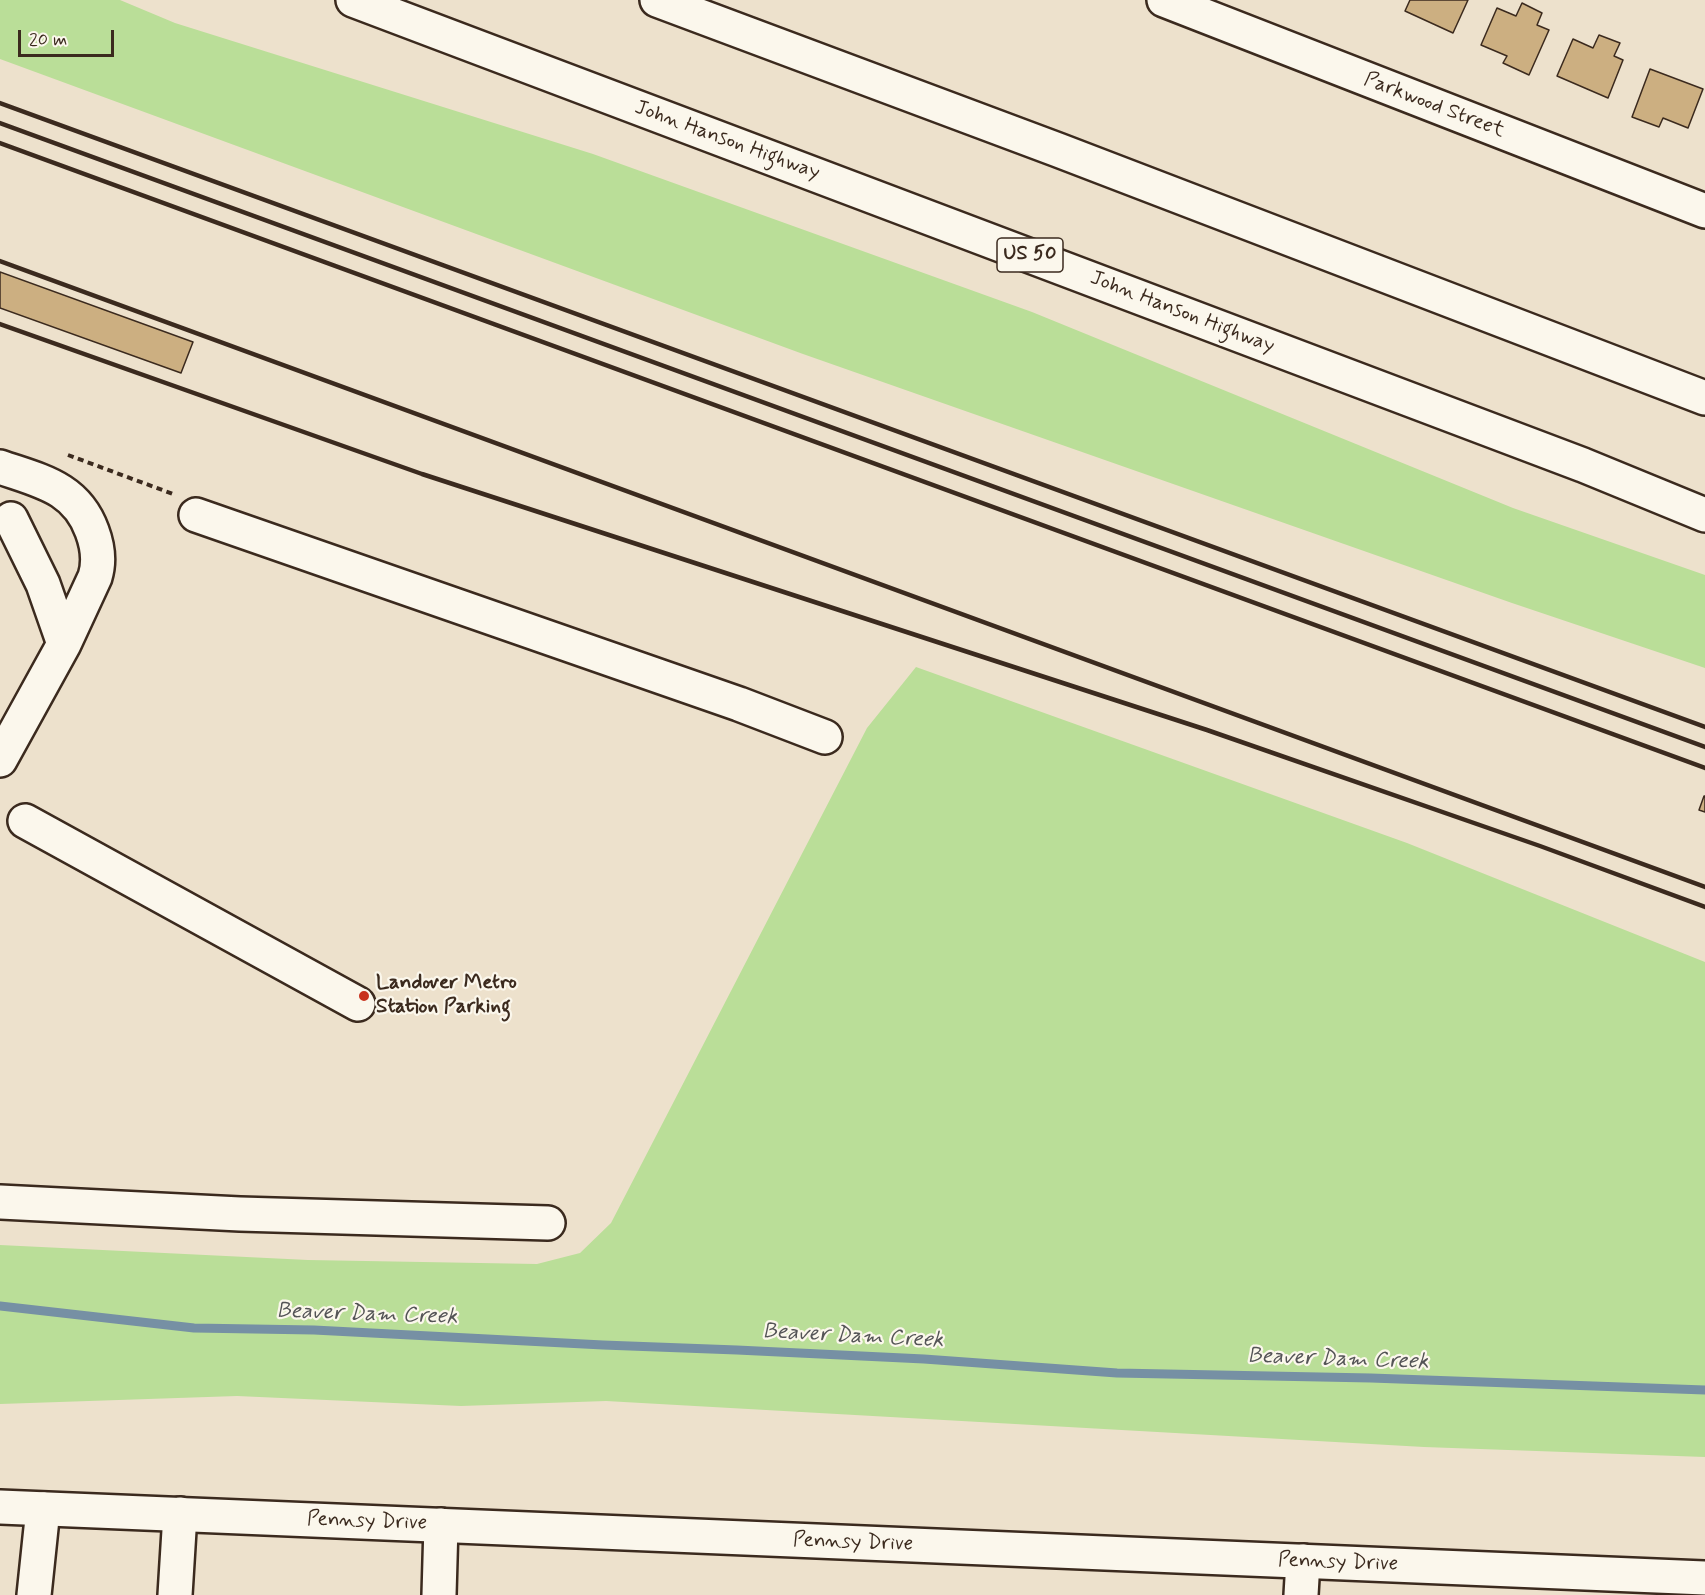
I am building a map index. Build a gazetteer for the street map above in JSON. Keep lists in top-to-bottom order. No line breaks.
{"streets":{"main road":["Parkwood Street","John Hanson Highway","US 50","Pennsy Drive"]},"water":["Beaver Dam Creek"],"places":["Landover Metro Station Parking"],"scale_bar":"20 m"}
